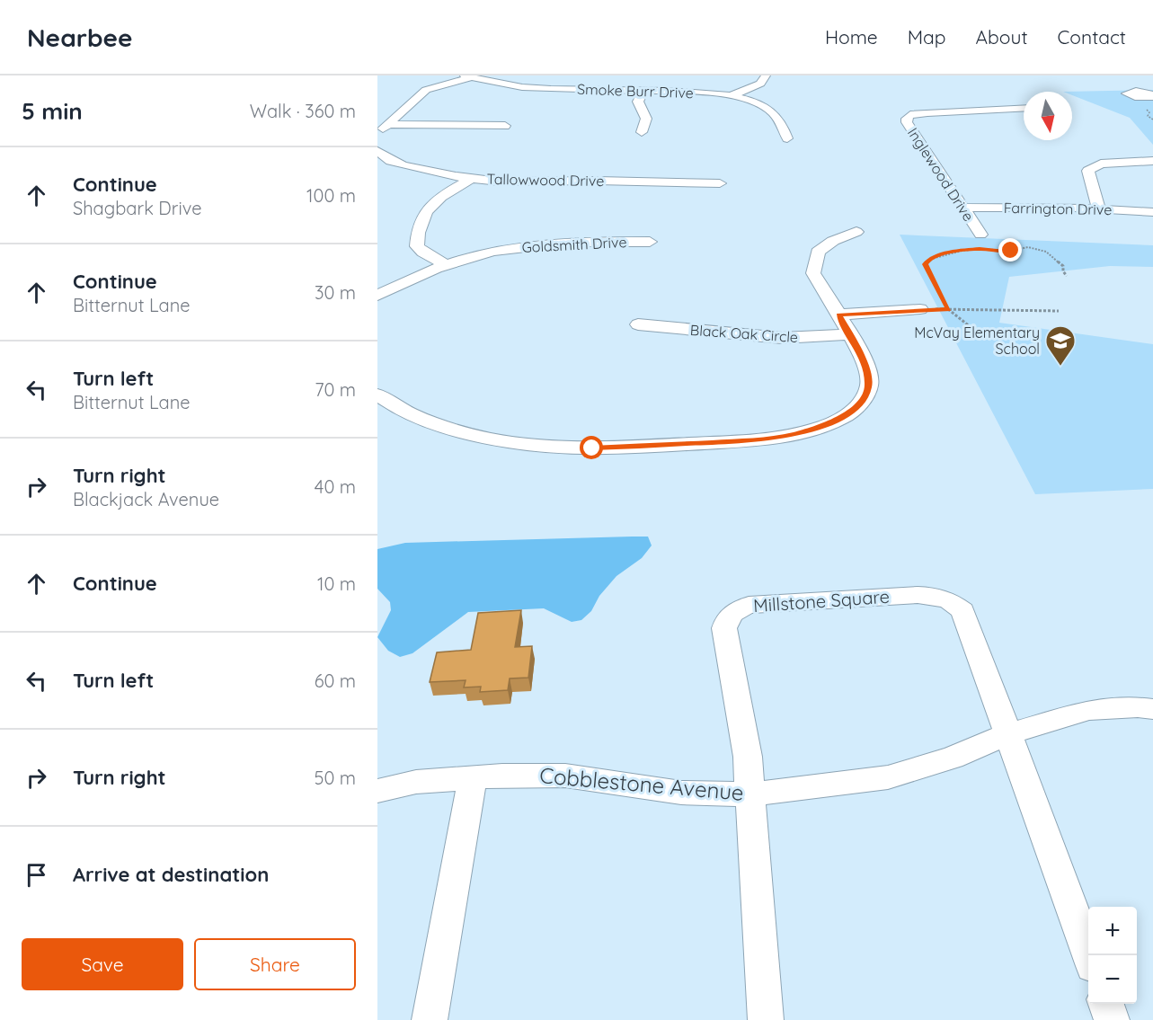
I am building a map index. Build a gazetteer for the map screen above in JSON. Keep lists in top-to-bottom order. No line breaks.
{"streets":{"street":["Smoke Burr Drive","Inglewood Drive","Tallowwood Drive","Farrington Drive","Goldsmith Drive","Black Oak Circle","Millstone Square","Cobblestone Avenue"]},"crossings":[["Inglewood Drive","Farrington Drive"],["Millstone Square","Cobblestone Avenue"]],"places":{"school or university":["McVay Elementary School"]},"north":"bottom","page":{"header":"Nearbee","nav":["Home","Map","About","Contact"],"heading":["5 min","Walk · 360 m"],"list":[["Continue","Shagbark Drive","100 m"],["Continue","Bitternut Lane","30 m"],["Turn left","Bitternut Lane","70 m"],["Turn right","Blackjack Avenue","40 m"],["Continue","10 m"],["Turn left","60 m"],["Turn right","50 m"],"Arrive at destination"],"map_buttons":["+","−"],"buttons":["Save","Share"]}}
